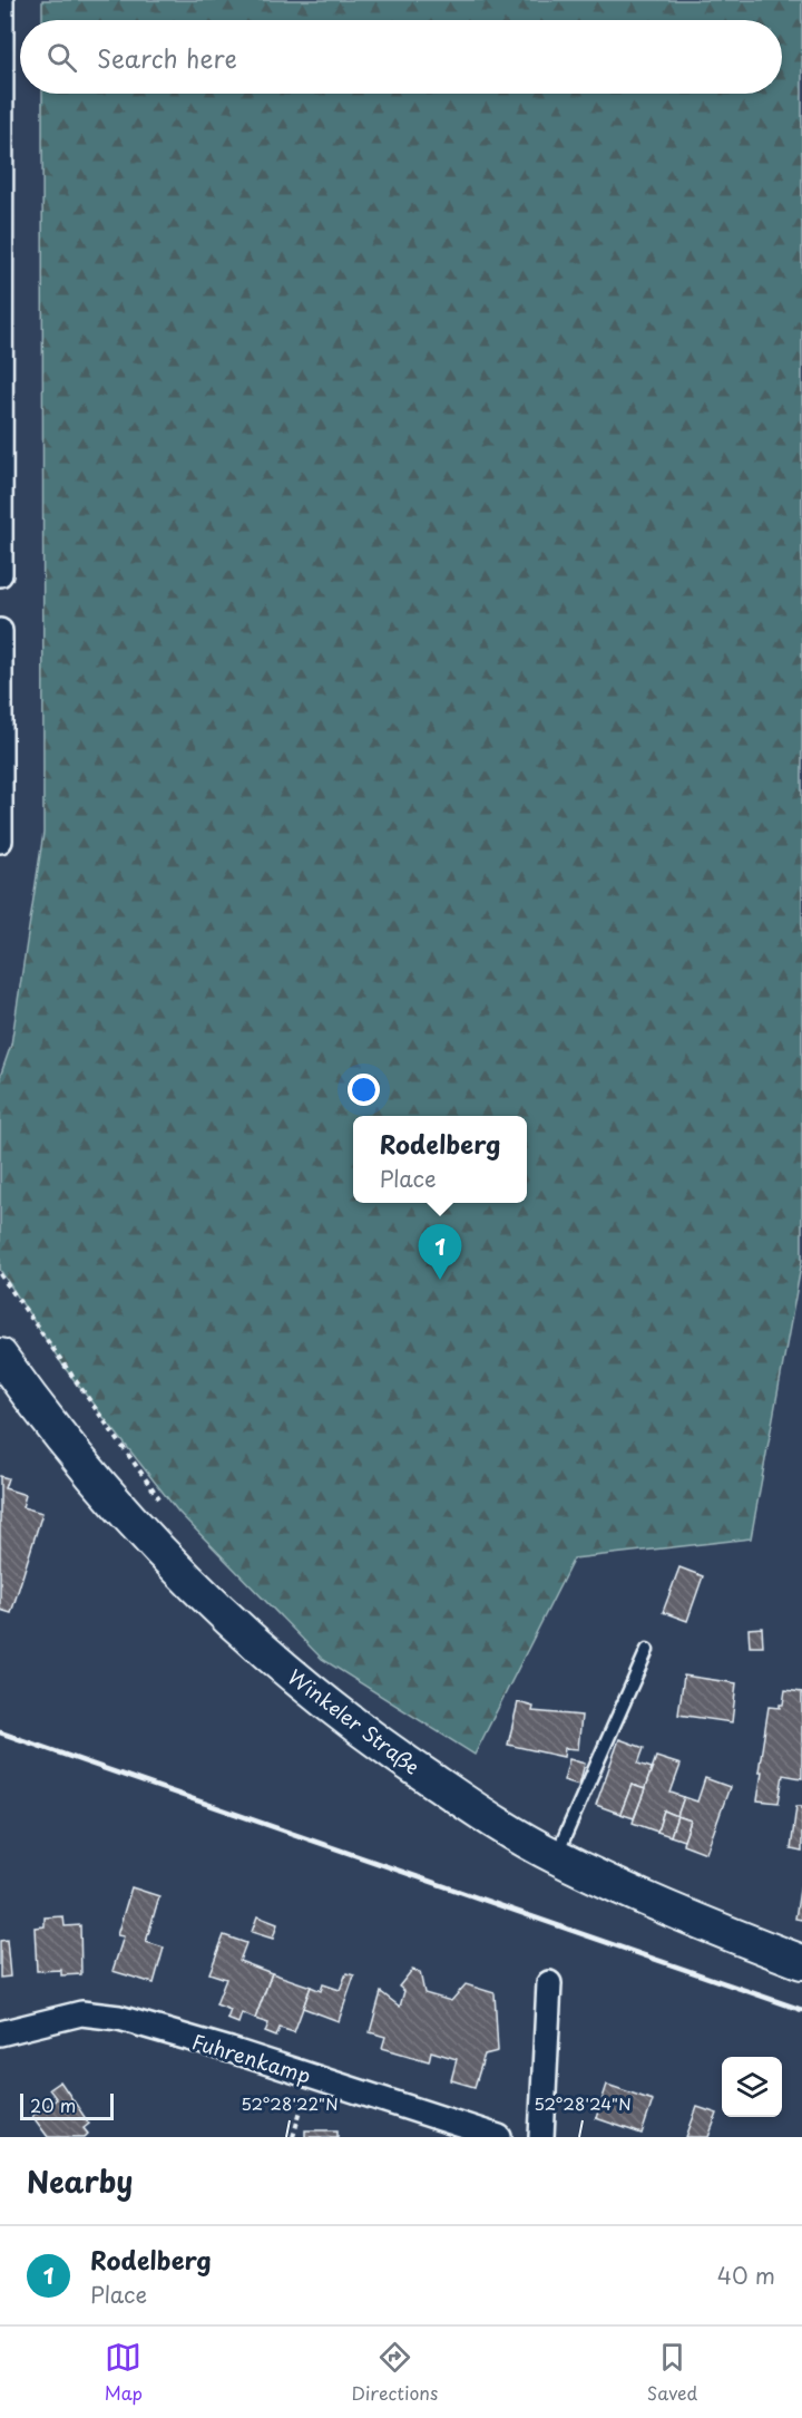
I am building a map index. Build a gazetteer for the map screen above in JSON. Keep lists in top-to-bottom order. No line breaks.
{"streets":{"street":["Winkeler Straße","Fuhrenkamp"]},"scale_bar":"20 m","page":{"search":"Search here","popup":["Rodelberg","Place"],"pins":"1","scale":"20 m","heading":"Nearby","list":[{"mark":"1","name":"Rodelberg","note":"Place","value":"40 m"}],"nav":["Map","Directions","Saved"]},"coordinates":["52°28'22\"N","52°28'24\"N"]}
